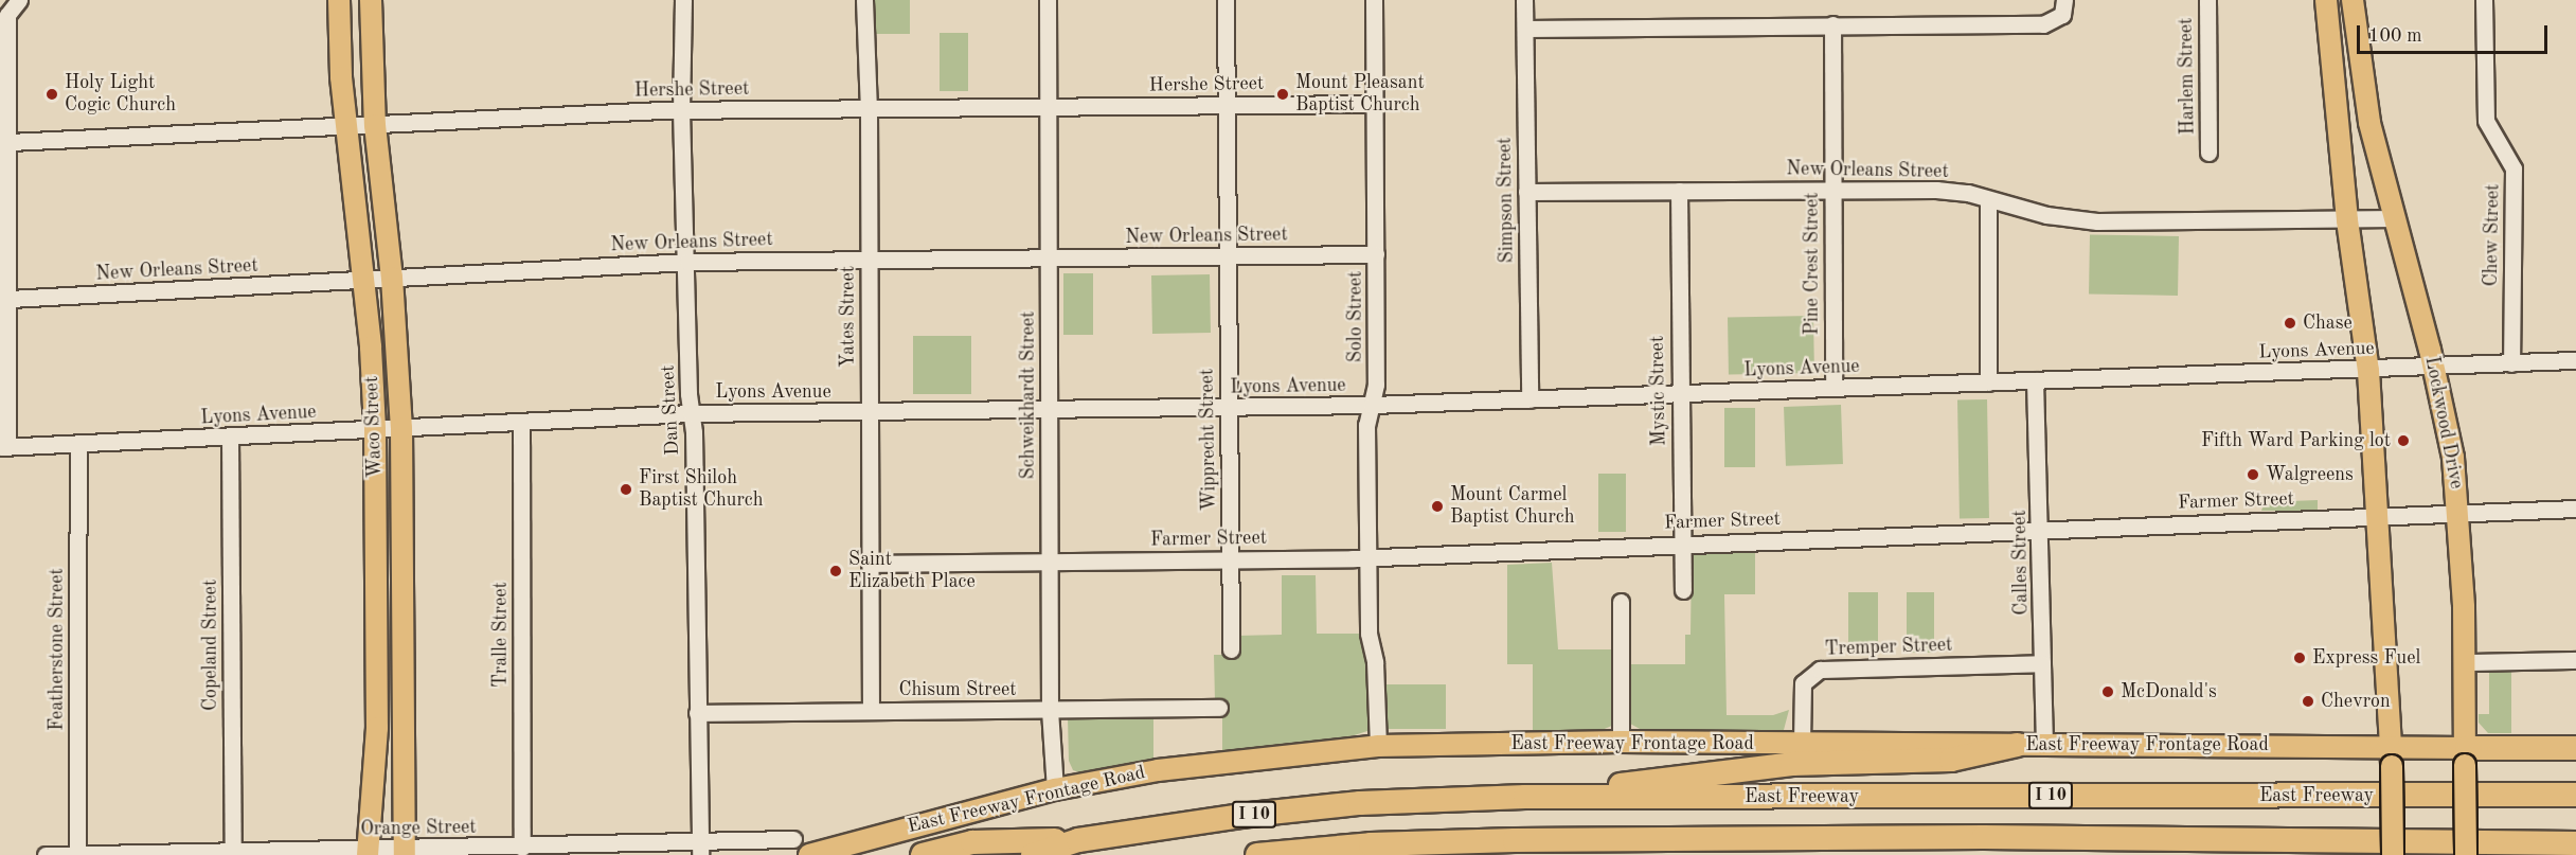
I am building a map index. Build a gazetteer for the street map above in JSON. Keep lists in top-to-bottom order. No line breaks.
{"streets":{"highway":["I 10","East Freeway"],"main road":["Lockwood Drive","Waco Street","East Freeway Frontage Road"],"street":["Harlem Street","Hershe Street","New Orleans Street","Simpson Street","Chew Street","Pine Crest Street","Yates Street","Solo Street","Lyons Avenue","Mystic Street","Schweikhardt Street","Dan Street","Wipprecht Street","Farmer Street","Calles Street","Tralle Street","Copeland Street","Tremper Street","Featherstone Street","Chisum Street","Orange Street"]},"crossings":[["Hershe Street","Yates Street"],["Hershe Street","Solo Street"],["Hershe Street","Schweikhardt Street"],["Hershe Street","Dan Street"],["Hershe Street","Waco Street"],["Hershe Street","Wipprecht Street"],["New Orleans Street","Simpson Street"],["New Orleans Street","Pine Crest Street"],["New Orleans Street","Yates Street"],["New Orleans Street","Solo Street"],["New Orleans Street","Mystic Street"],["New Orleans Street","Schweikhardt Street"],["New Orleans Street","Dan Street"],["New Orleans Street","Lockwood Drive"],["New Orleans Street","Waco Street"],["New Orleans Street","Wipprecht Street"],["Simpson Street","Lyons Avenue"],["Chew Street","Lyons Avenue"],["Pine Crest Street","Lyons Avenue"],["Yates Street","Lyons Avenue"],["Yates Street","Farmer Street"],["Yates Street","Chisum Street"],["Solo Street","Lyons Avenue"],["Solo Street","Farmer Street"],["Solo Street","East Freeway Frontage Road"],["Lyons Avenue","Mystic Street"],["Lyons Avenue","Schweikhardt Street"],["Lyons Avenue","Dan Street"],["Lyons Avenue","Lockwood Drive"],["Lyons Avenue","Waco Street"],["Lyons Avenue","Wipprecht Street"],["Lyons Avenue","Calles Street"],["Lyons Avenue","Tralle Street"],["Lyons Avenue","Copeland Street"],["Lyons Avenue","Featherstone Street"],["Mystic Street","Farmer Street"],["Schweikhardt Street","Farmer Street"],["Schweikhardt Street","Chisum Street"],["Schweikhardt Street","East Freeway Frontage Road"],["Dan Street","Chisum Street"],["Dan Street","Orange Street"],["Lockwood Drive","Farmer Street"],["Lockwood Drive","East Freeway Frontage Road"],["Waco Street","Orange Street"],["Wipprecht Street","Farmer Street"],["Farmer Street","Calles Street"],["Calles Street","Tremper Street"],["Calles Street","East Freeway Frontage Road"],["Tralle Street","Orange Street"],["Copeland Street","Orange Street"],["Tremper Street","East Freeway Frontage Road"],["Featherstone Street","Orange Street"]],"places":["Holy Light Cogic Church","Mount Pleasant Baptist Church","Chase","Fifth Ward Parking lot","Walgreens","First Shiloh Baptist Church","Mount Carmel Baptist Church","Saint Elizabeth Place","Express Fuel","McDonald's","Chevron"],"scale_bar":"100 m"}
